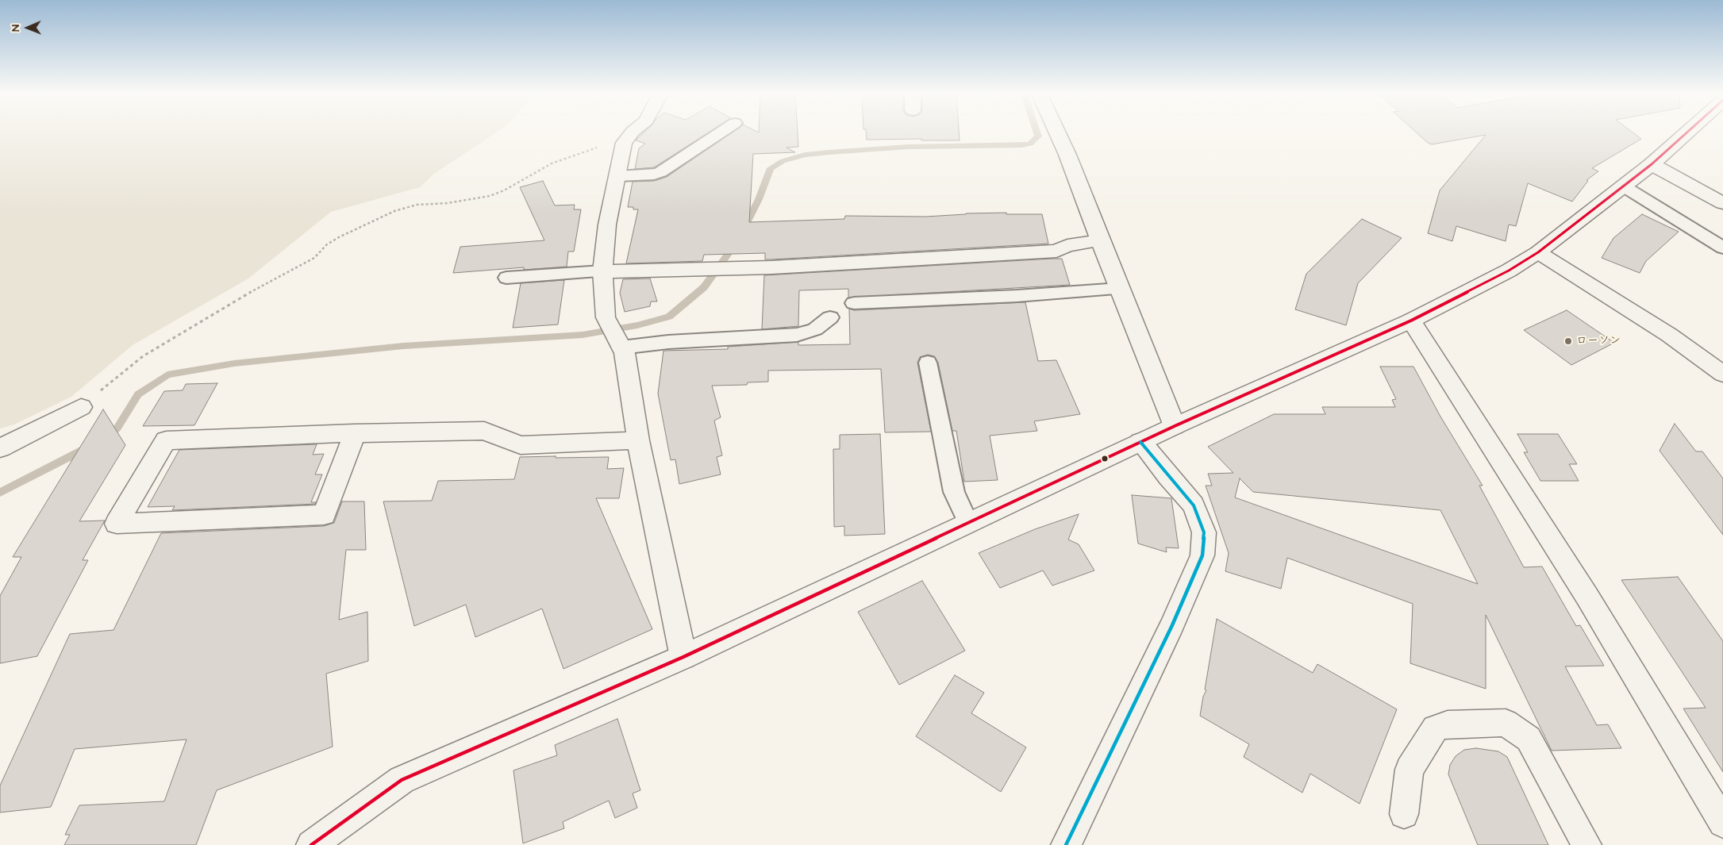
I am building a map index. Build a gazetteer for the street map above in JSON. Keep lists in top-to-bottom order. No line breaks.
{"places":["ローソン"],"north":"left"}
